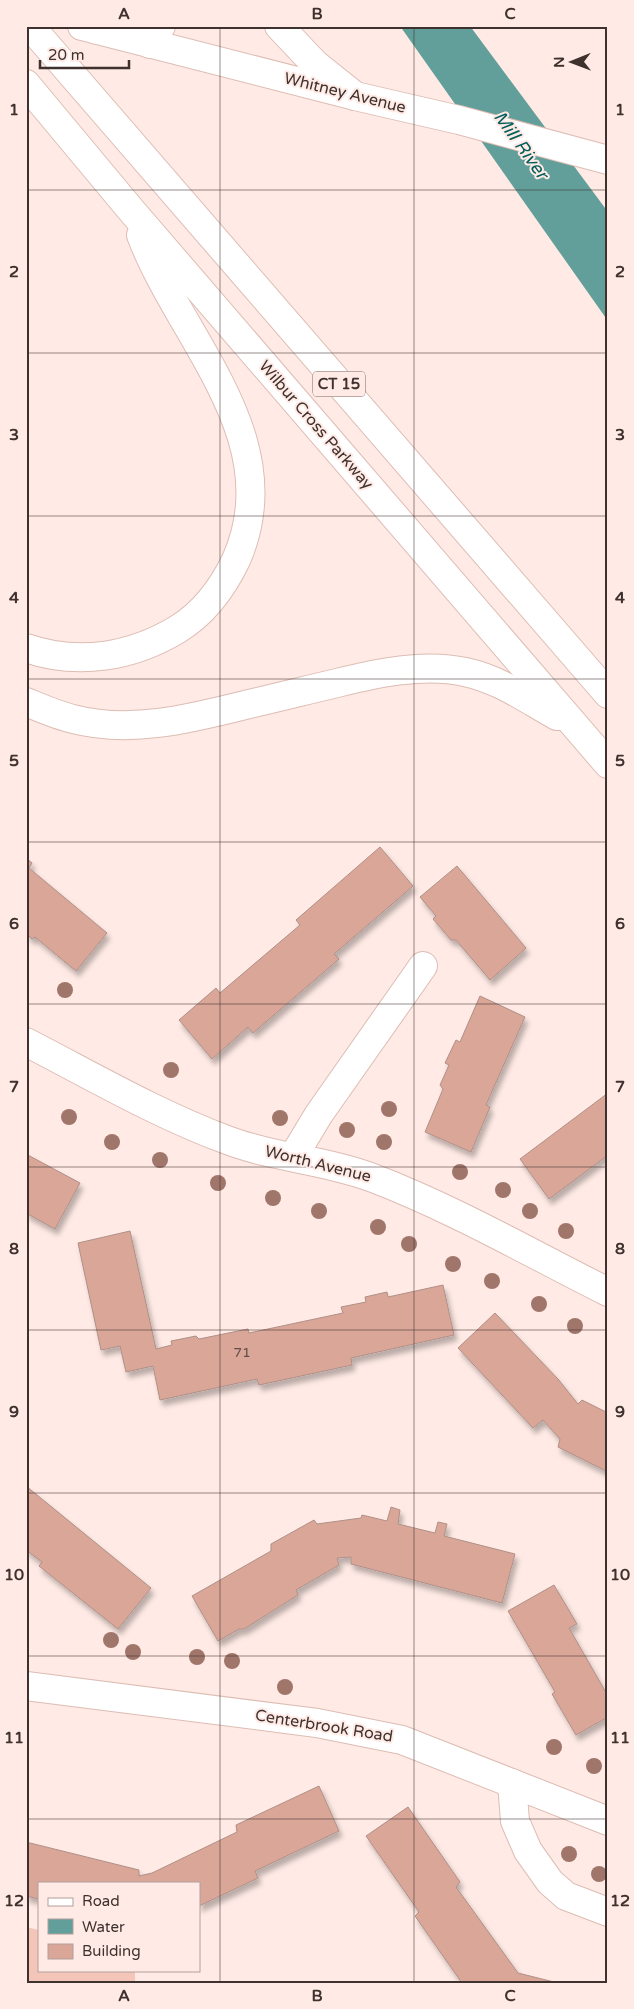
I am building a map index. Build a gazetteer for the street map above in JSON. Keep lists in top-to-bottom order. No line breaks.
{"streets":{"main road":["Whitney Avenue","CT 15","Wilbur Cross Parkway","Worth Avenue","Centerbrook Road"]},"water":["Mill River"],"house_numbers":["71"],"legend":["Road","Water","Building"],"scale_bar":"20 m","north":"left","grid":{"columns":["A","B","C"],"rows":["1","2","3","4","5","6","7","8","9","10","11","12"]}}
